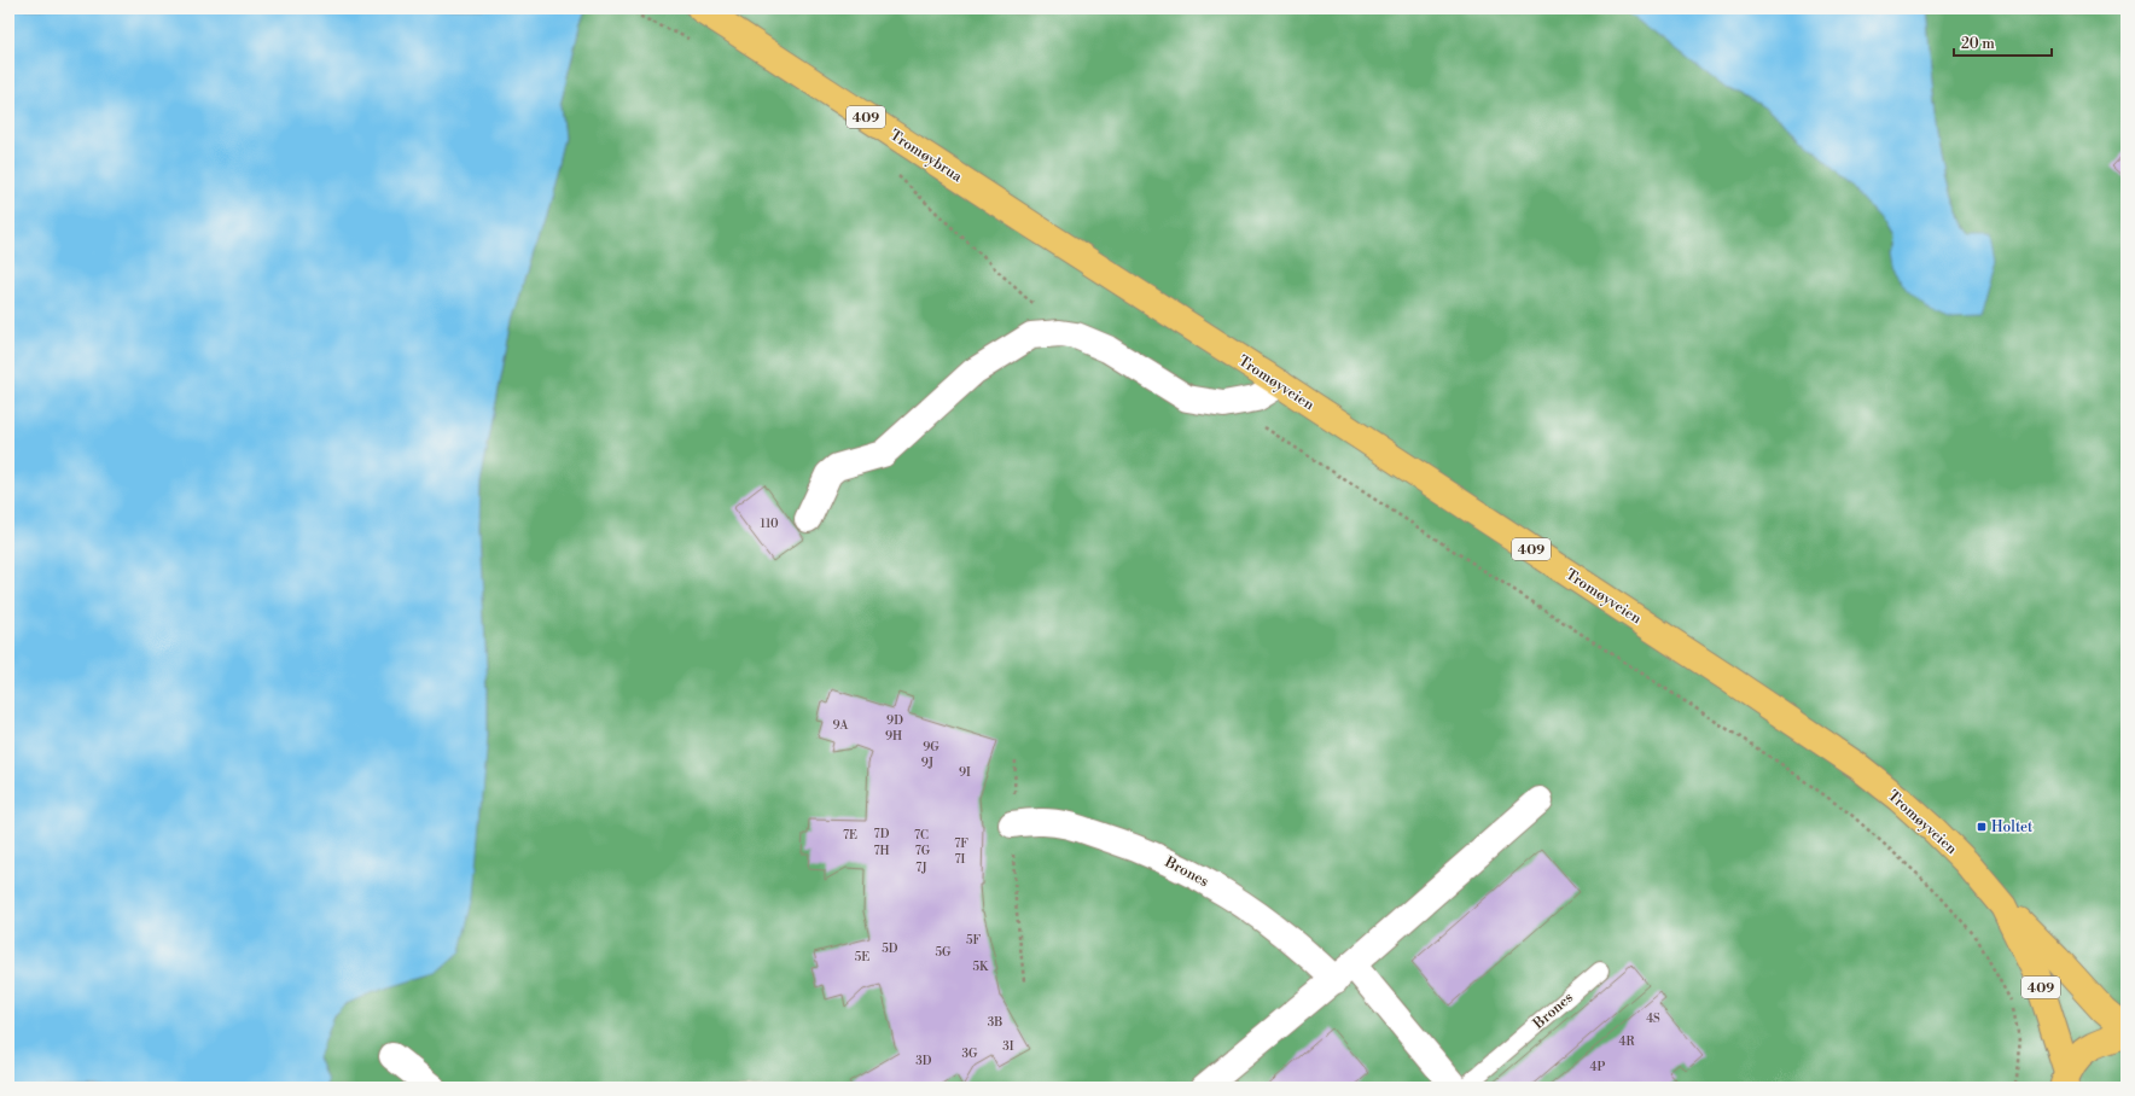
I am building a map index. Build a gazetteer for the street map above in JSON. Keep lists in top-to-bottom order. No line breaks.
{"streets":{"main road":["409","Tromøybrua","Tromøyveien"],"street":["Brones"]},"crossings":[["409","Tromøyveien"],["Tromøybrua","Tromøyveien"]],"places":{"transit":["Holtet"]},"house_numbers":["110","9D","9A","9H","9G","9J","9I","7D","7E","7C","7F","7H","7G","7I","7J","5F","5D","5G","5E","5K","4S","3B","4R","3I","3G","3D","4P"],"scale_bar":"20 m"}
